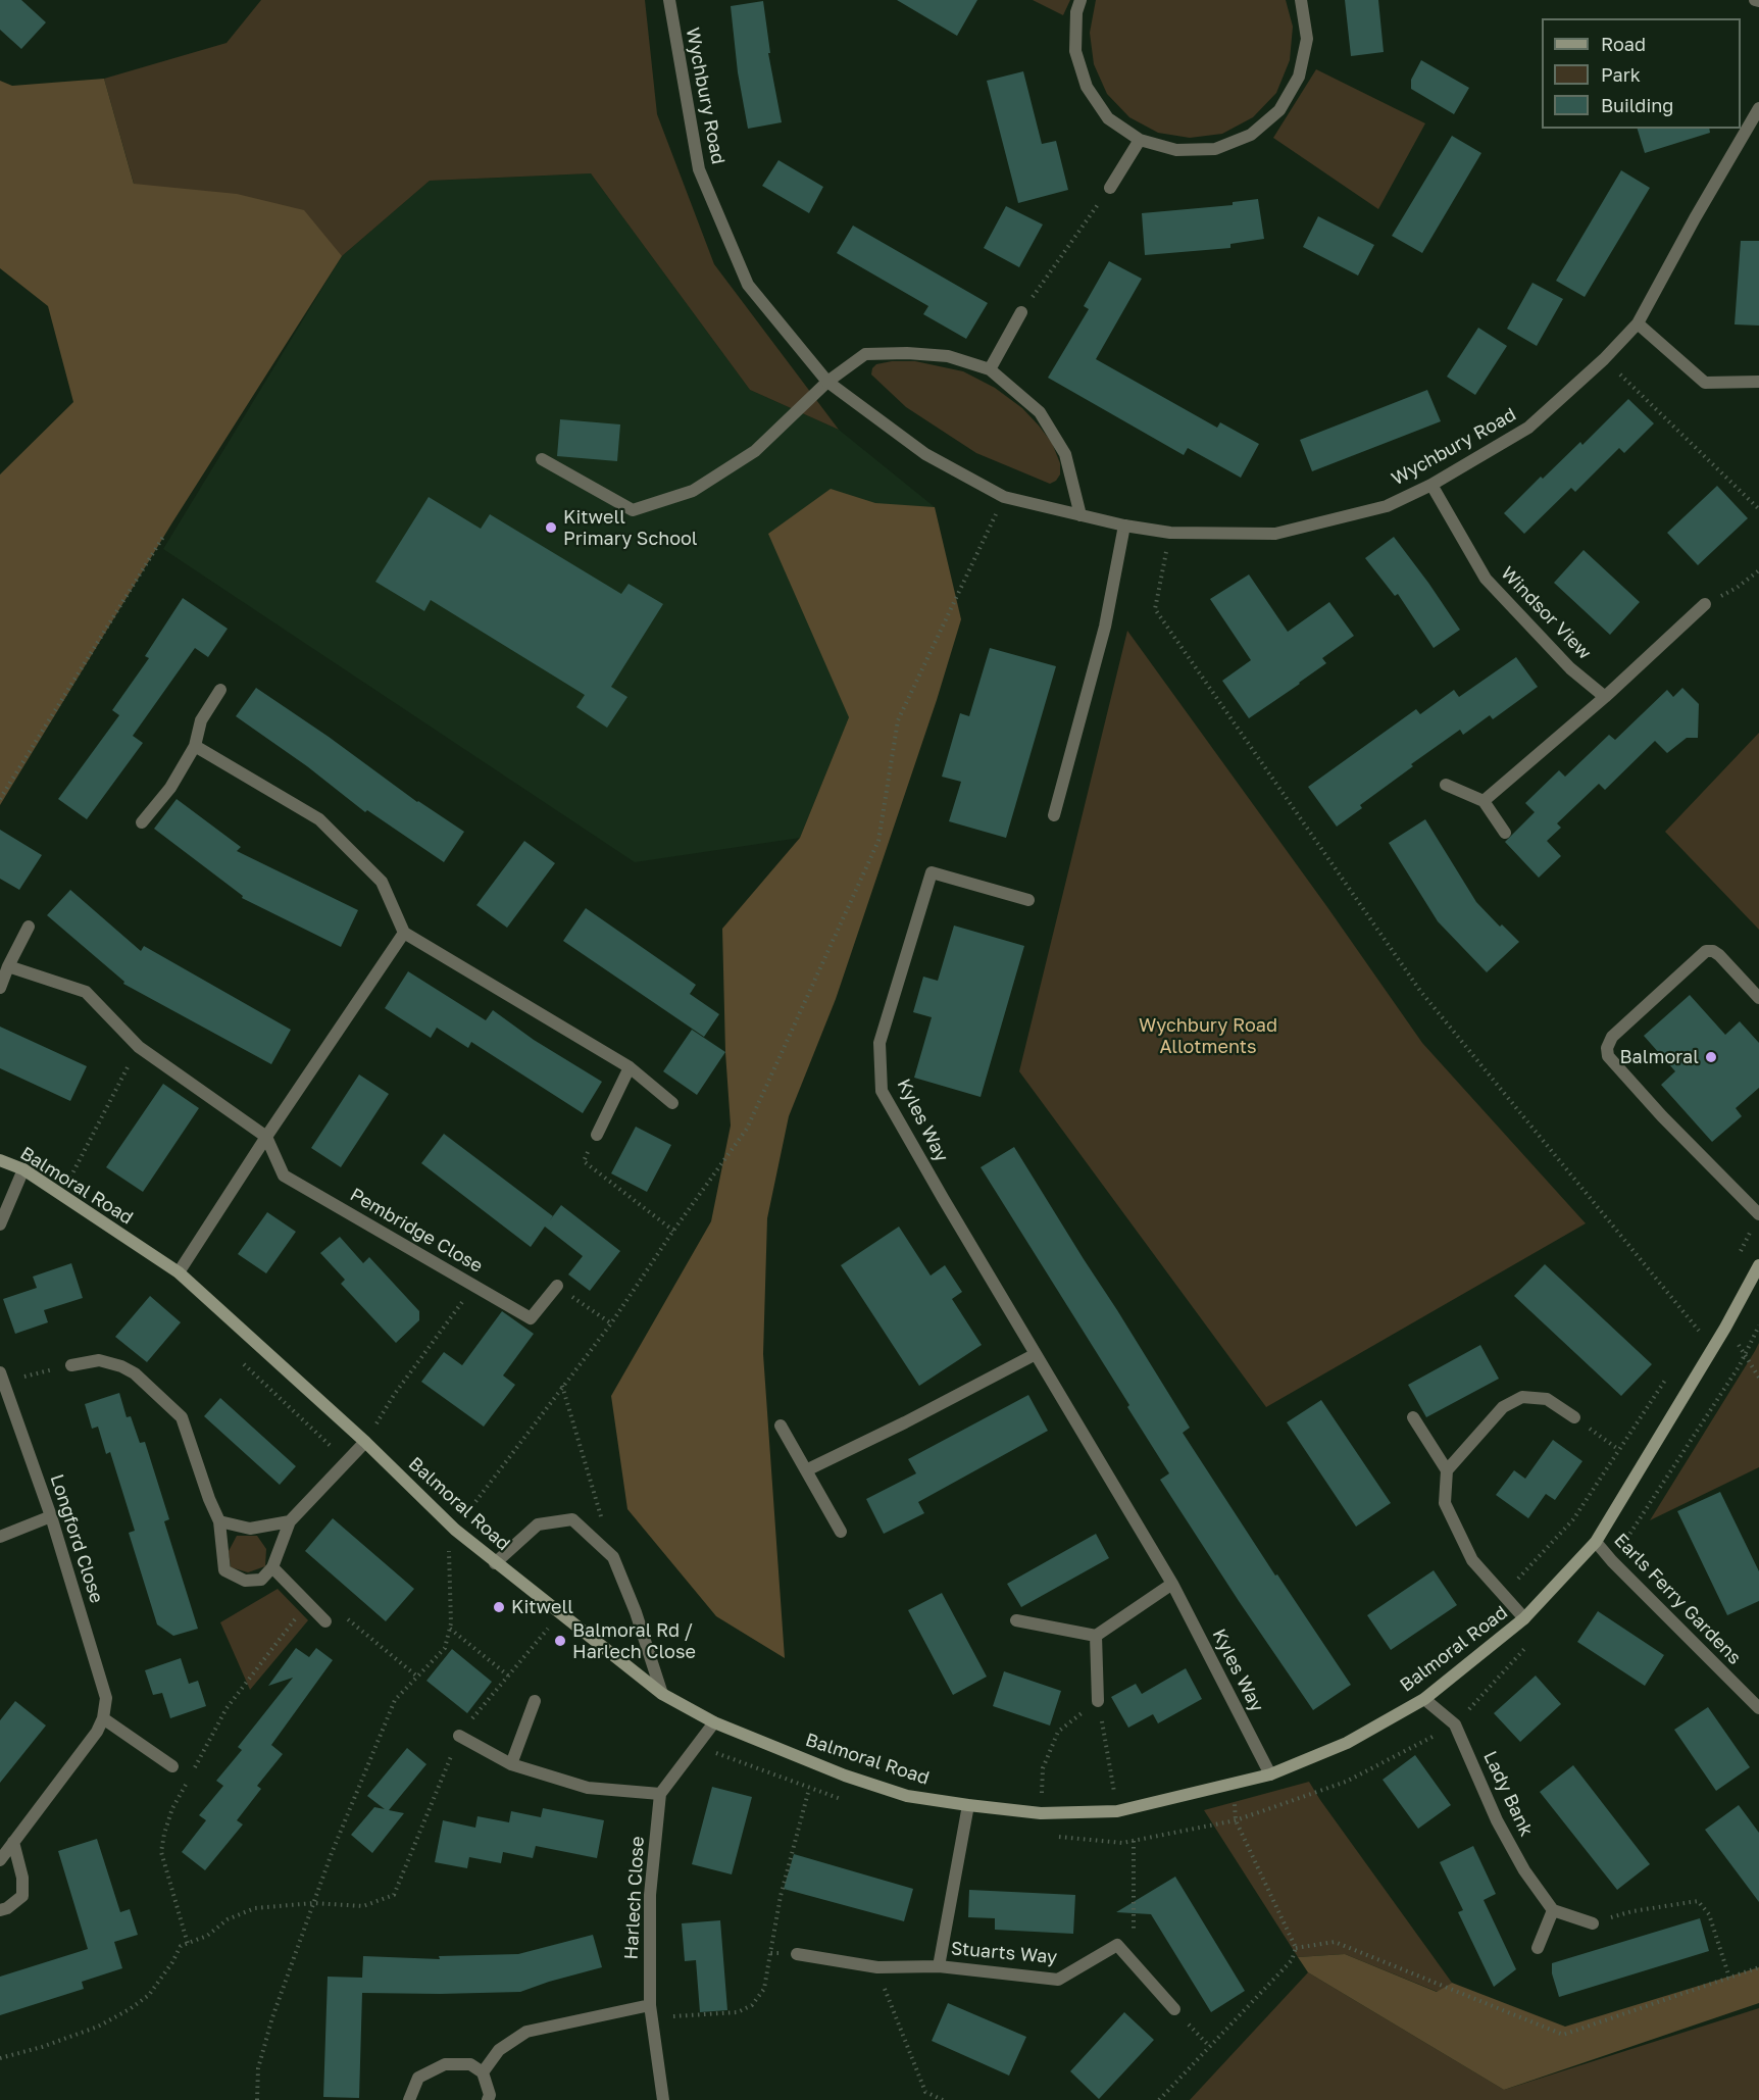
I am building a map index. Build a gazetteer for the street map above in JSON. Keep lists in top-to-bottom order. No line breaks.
{"streets":{"street":["Wychbury Road","Windsor View","Kyles Way","Balmoral Road","Pembridge Close","Longford Close","Earls Ferry Gardens","Lady Bank","Harlech Close","Stuarts Way"]},"crossings":[["Wychbury Road","Windsor View"],["Kyles Way","Balmoral Road"],["Balmoral Road","Earls Ferry Gardens"],["Balmoral Road","Lady Bank"],["Balmoral Road","Stuarts Way"]],"parks":["Wychbury Road Allotments"],"places":["Kitwell Primary School","Balmoral","Kitwell","Balmoral Rd / Harlech Close"],"legend":["Road","Park","Building"]}
